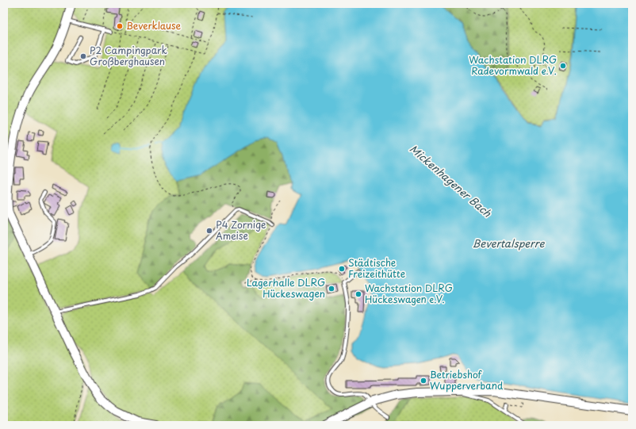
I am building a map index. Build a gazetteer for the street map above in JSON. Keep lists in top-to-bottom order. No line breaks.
{"water":["Mickenhagener Bach","Bevertalsperre"],"places":["Beverklause","P2 Campingpark Großberghausen","Wachstation DLRG Radevormwald e.V.","P4 Zornige Ameise","Städtische Freizeithütte","Lagerhalle DLRG Hückeswagen","Wachstation DLRG Hückeswagen e.V.","Betriebshof Wupperverband"]}
